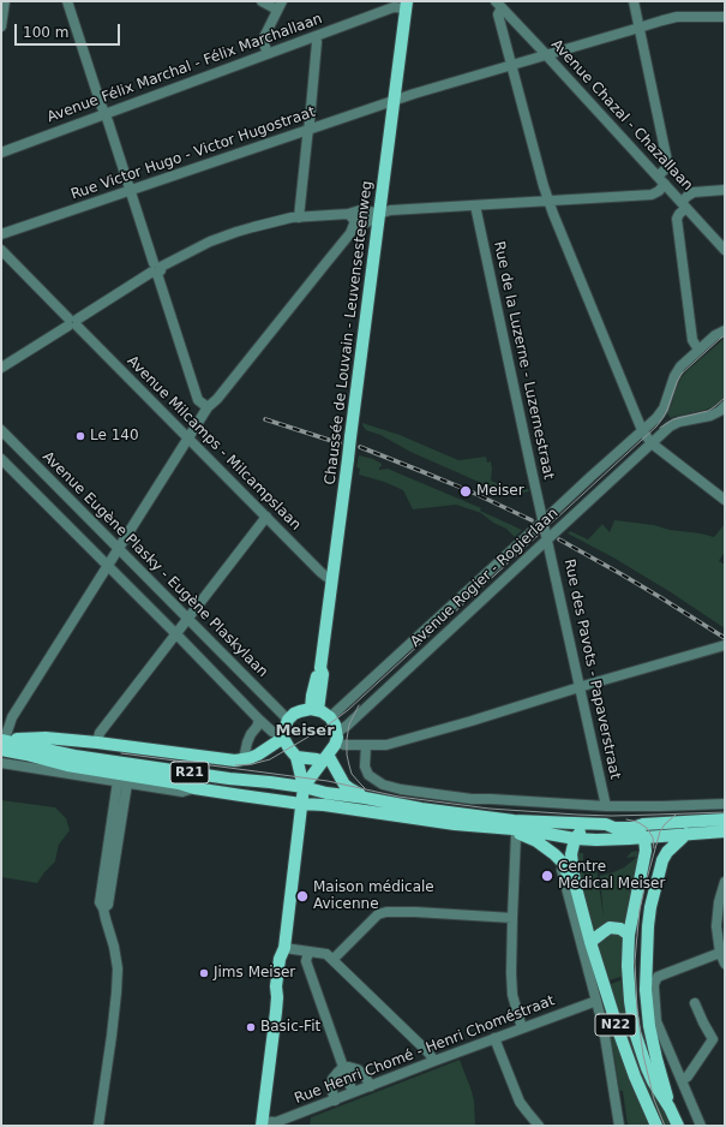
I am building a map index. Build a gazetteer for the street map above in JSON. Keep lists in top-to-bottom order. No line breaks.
{"streets":{"main road":["Chaussée de Louvain - Leuvensesteenweg","R21","N22"],"street":["Avenue Félix Marchal - Félix Marchallaan","Avenue Chazal - Chazallaan","Rue Victor Hugo - Victor Hugostraat","Rue de la Luzerne - Luzernestraat","Avenue Milcamps - Milcampslaan","Avenue Eugène Plasky - Eugène Plaskylaan","Avenue Rogier - Rogierlaan","Rue des Pavots - Papaverstraat","Rue Henri Chomé - Henri Choméstraat"]},"crossings":[["Avenue Félix Marchal - Félix Marchallaan","Chaussée de Louvain - Leuvensesteenweg"],["Avenue Chazal - Chazallaan","Rue Victor Hugo - Victor Hugostraat"],["Rue Victor Hugo - Victor Hugostraat","Chaussée de Louvain - Leuvensesteenweg"],["Chaussée de Louvain - Leuvensesteenweg","Avenue Milcamps - Milcampslaan"],["Chaussée de Louvain - Leuvensesteenweg","Avenue Eugène Plasky - Eugène Plaskylaan"],["Chaussée de Louvain - Leuvensesteenweg","Avenue Rogier - Rogierlaan"],["Rue de la Luzerne - Luzernestraat","Avenue Rogier - Rogierlaan"],["Rue de la Luzerne - Luzernestraat","Rue des Pavots - Papaverstraat"],["Avenue Eugène Plasky - Eugène Plaskylaan","Avenue Rogier - Rogierlaan"],["Avenue Rogier - Rogierlaan","Rue des Pavots - Papaverstraat"],["R21","N22"]],"districts":["Meiser"],"places":["Le 140","Meiser","Centre Médical Meiser","Maison médicale Avicenne","Jims Meiser","Basic-Fit"],"scale_bar":"100 m"}
